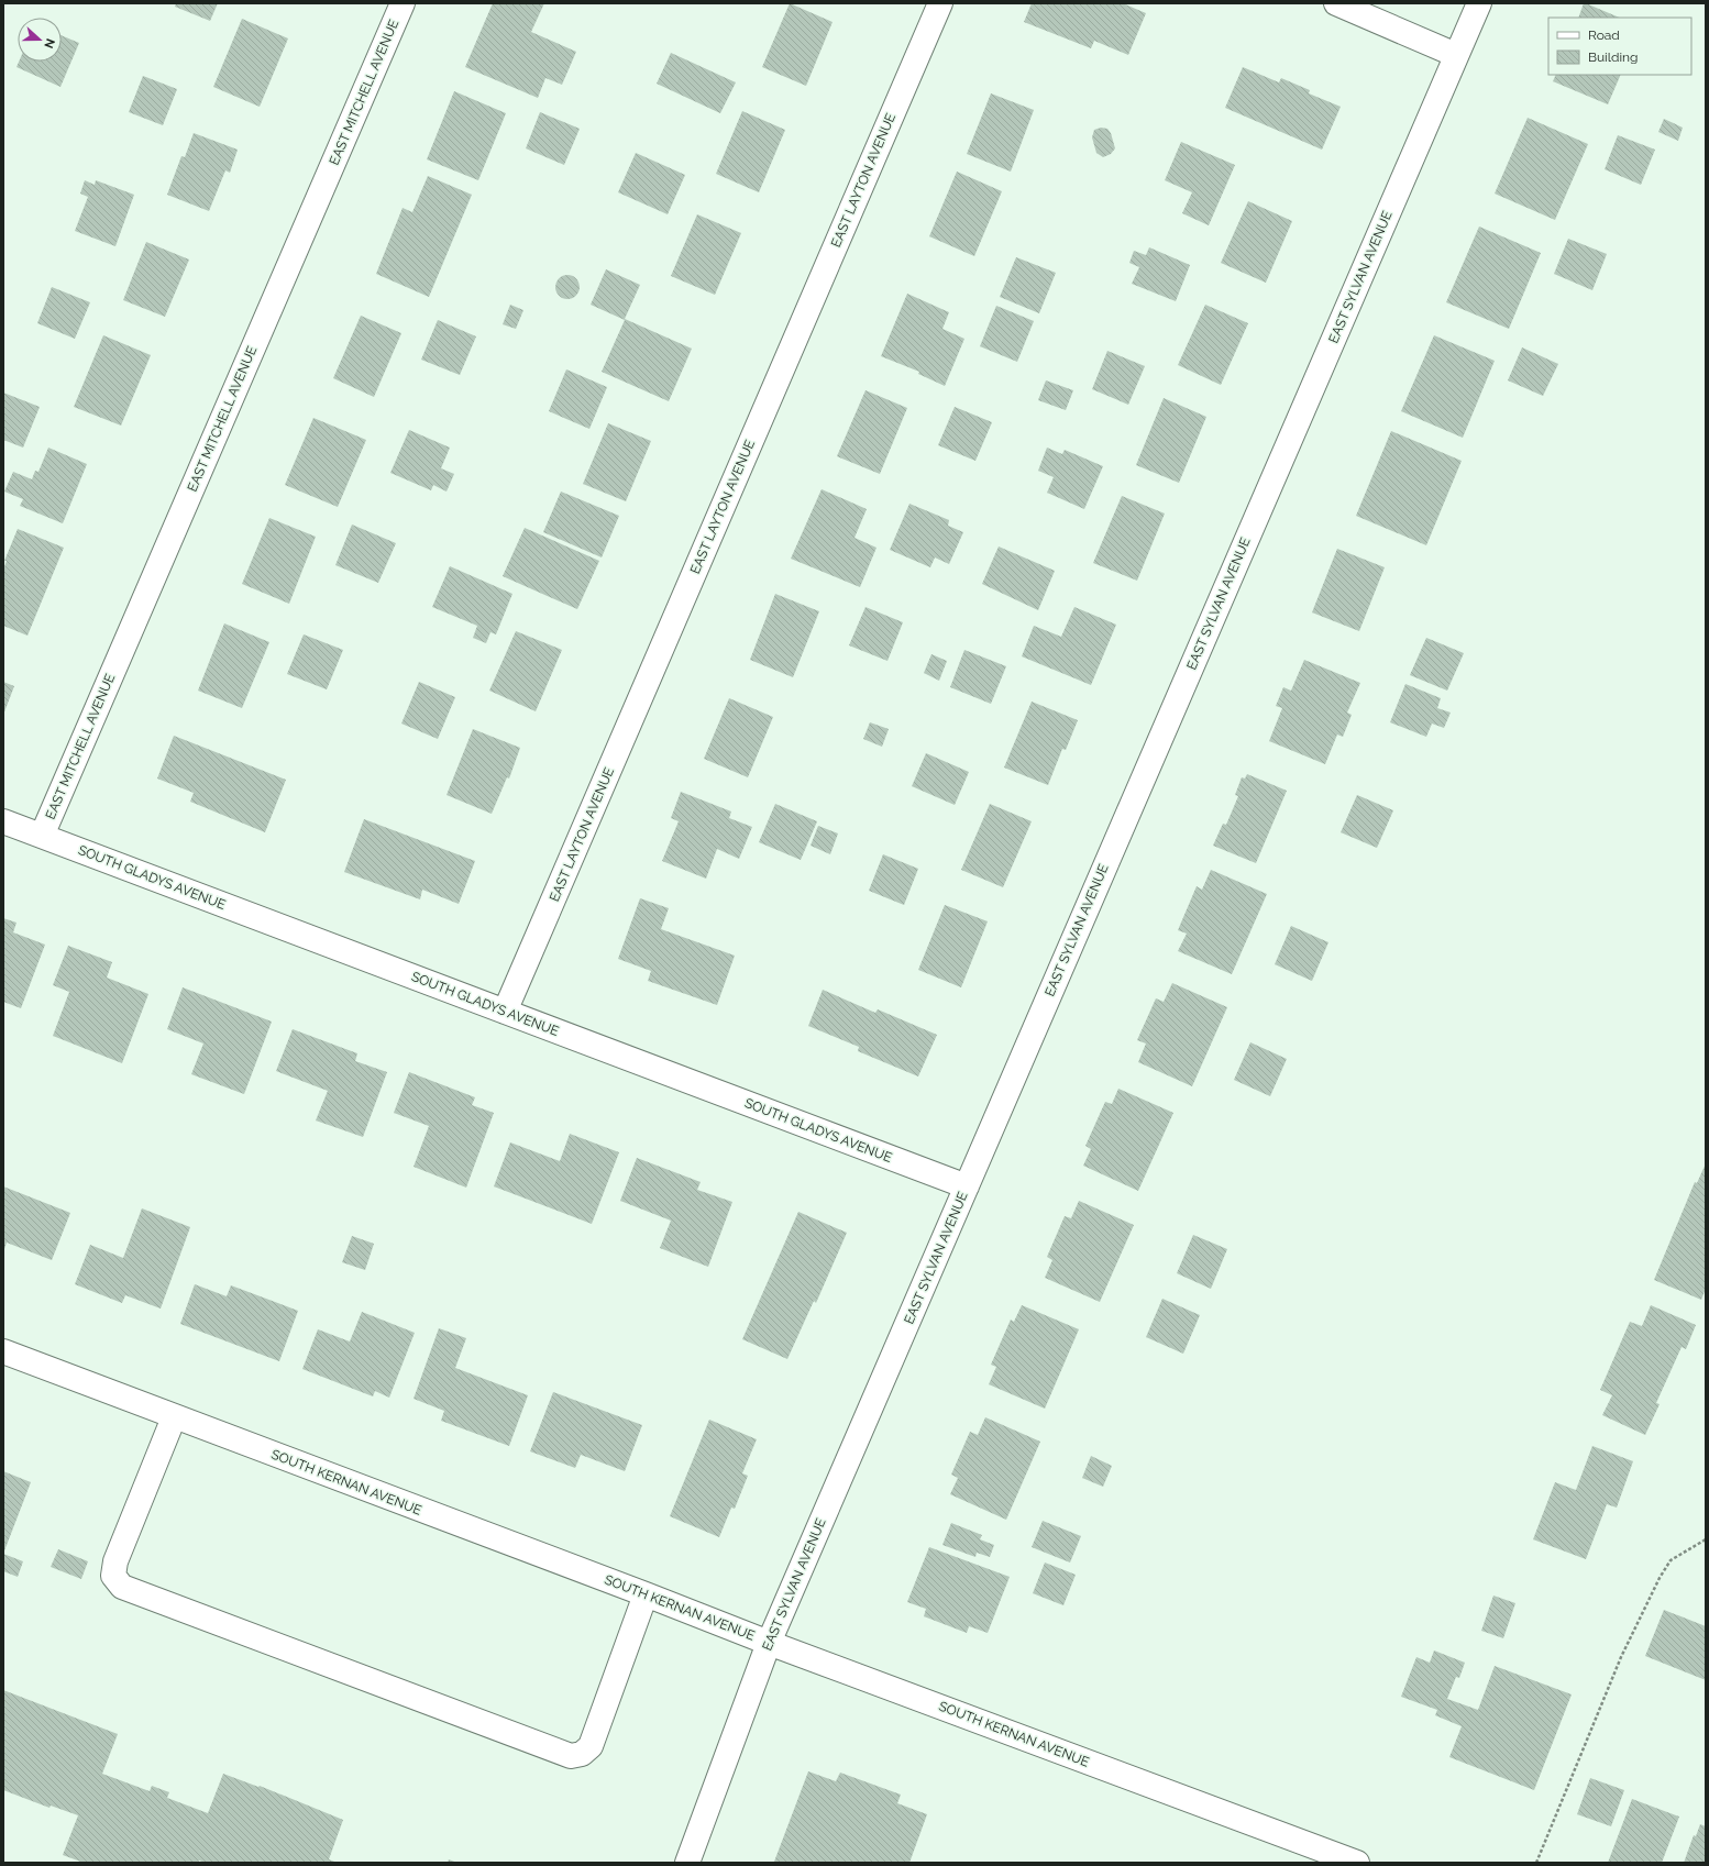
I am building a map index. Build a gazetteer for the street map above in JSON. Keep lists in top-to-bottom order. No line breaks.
{"streets":{"street":["EAST MITCHELL AVENUE","EAST LAYTON AVENUE","EAST SYLVAN AVENUE","SOUTH GLADYS AVENUE","SOUTH KERNAN AVENUE"]},"crossings":[["EAST MITCHELL AVENUE","SOUTH GLADYS AVENUE"],["EAST LAYTON AVENUE","SOUTH GLADYS AVENUE"],["EAST SYLVAN AVENUE","SOUTH GLADYS AVENUE"],["EAST SYLVAN AVENUE","SOUTH KERNAN AVENUE"]],"legend":["Road","Building"],"north":"right"}
